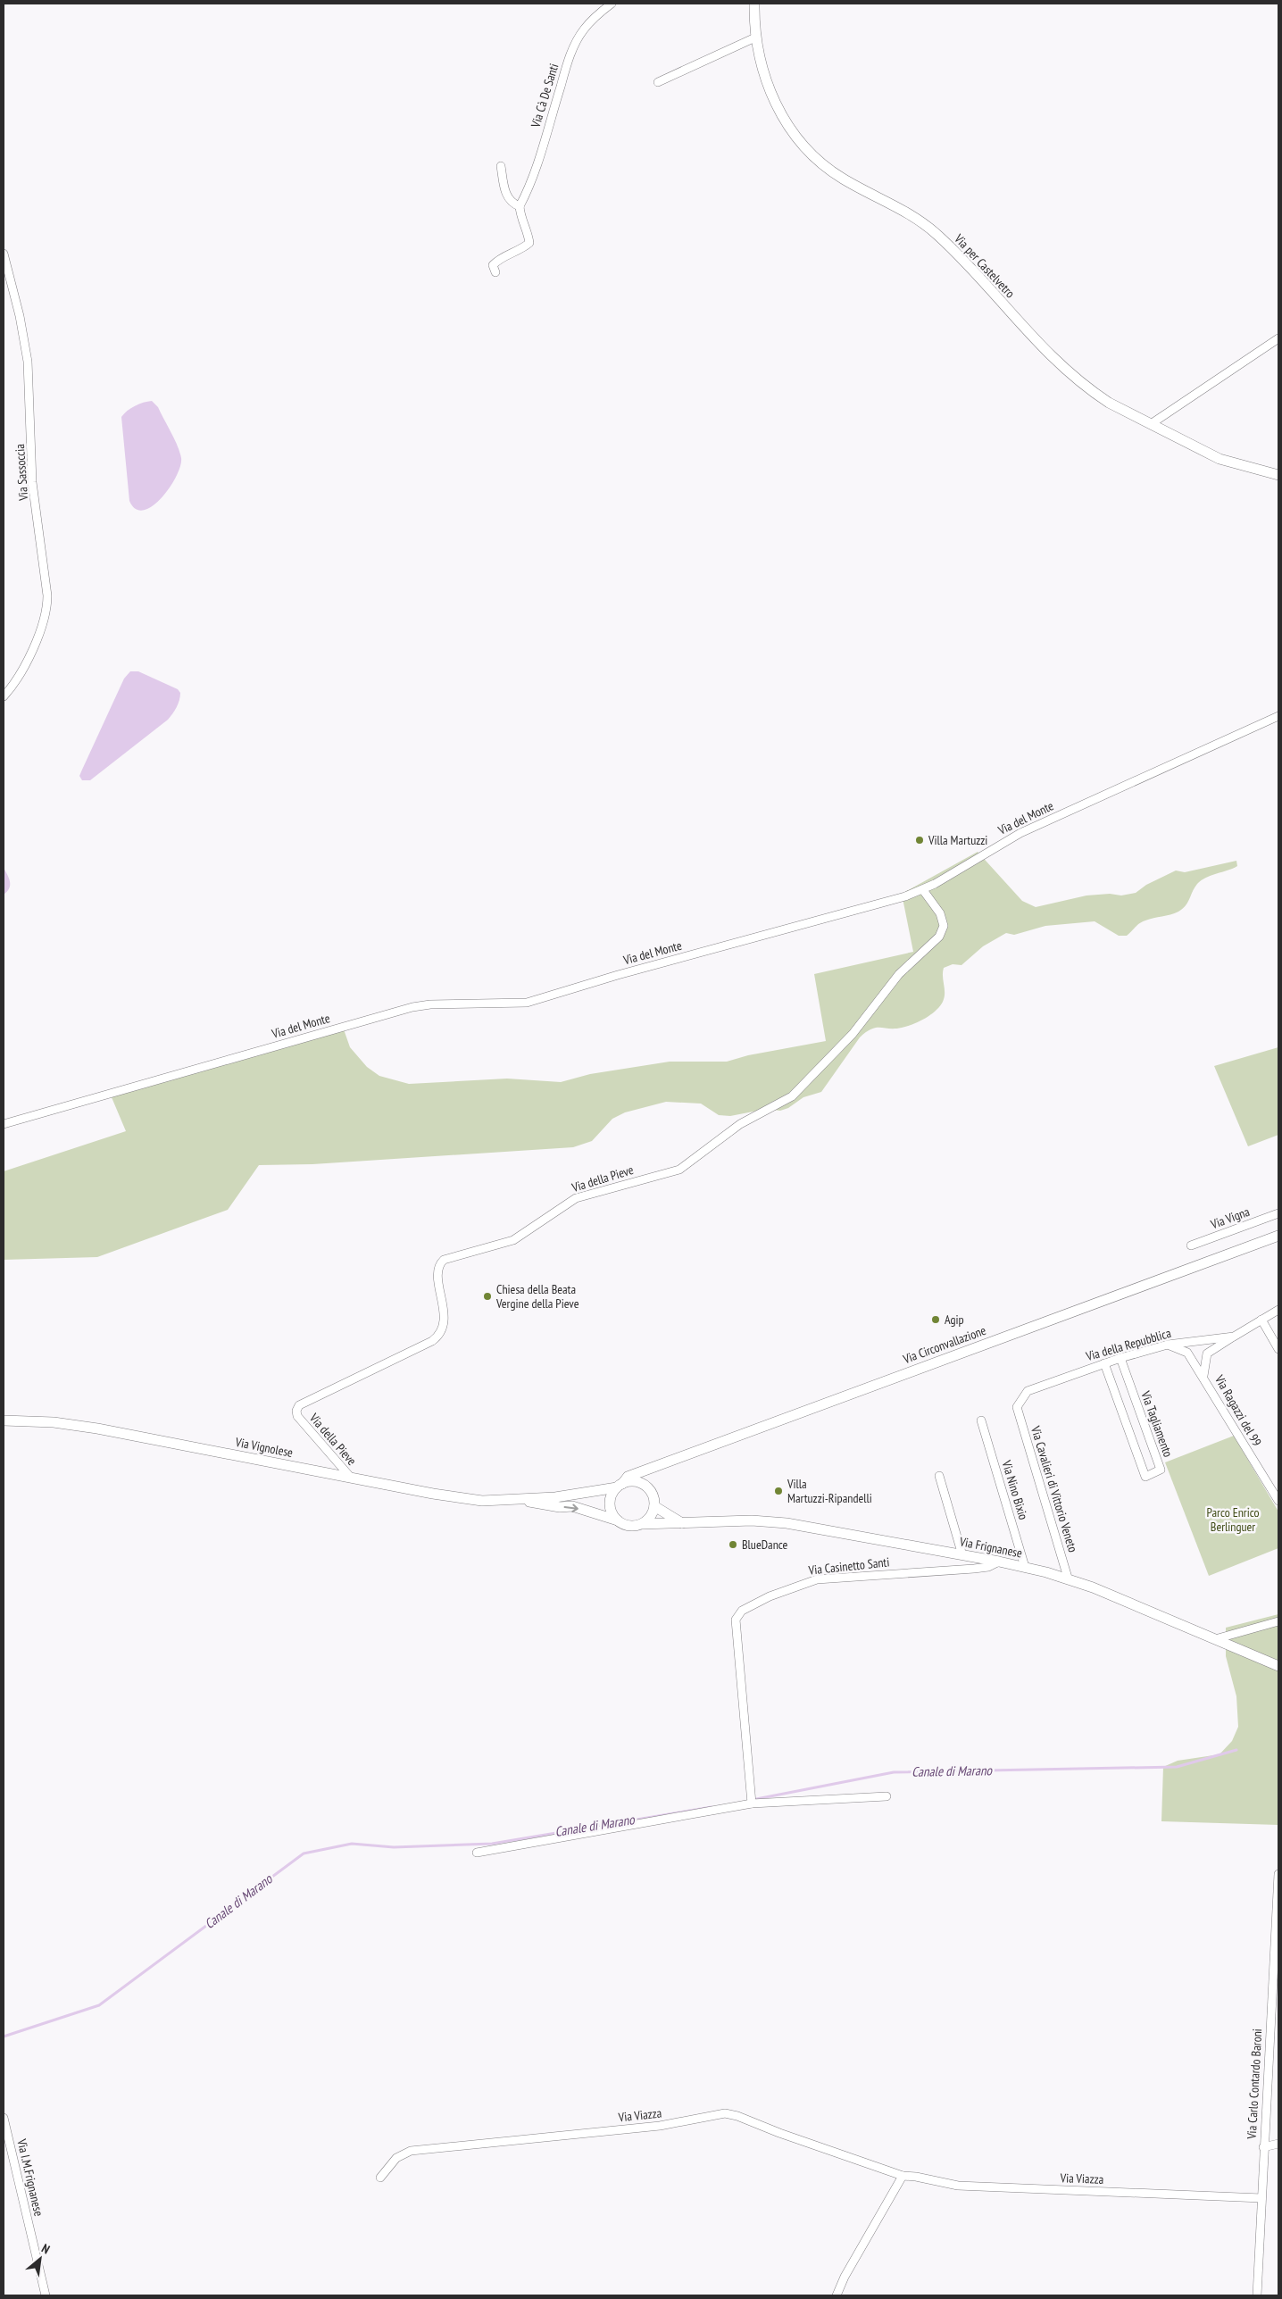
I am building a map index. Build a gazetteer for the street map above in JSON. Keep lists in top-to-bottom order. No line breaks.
{"streets":{"main road":["Via per Castelvetro","Via Circonvallazione","Via Vignolese","Via Frignanese"],"street":["Via Cà De Santi","Via Sassoccia","Via del Monte","Via della Pieve","Via Vigna","Via della Repubblica","Via Ragazzi del 99","Via Tagliamento","Via Cavalieri di Vittorio Veneto","Via Nino Bixio","Via Casinetto Santi","Via Carlo Contardo Baroni","Via Viazza","Via I.M.Frignanese"]},"crossings":[["Via del Monte","Via della Pieve"],["Via della Pieve","Via Vignolese"],["Via Circonvallazione","Via Vignolese"],["Via Circonvallazione","Via Frignanese"],["Via della Repubblica","Via Ragazzi del 99"],["Via della Repubblica","Via Tagliamento"],["Via della Repubblica","Via Cavalieri di Vittorio Veneto"],["Via Cavalieri di Vittorio Veneto","Via Frignanese"],["Via Nino Bixio","Via Frignanese"],["Via Frignanese","Via Casinetto Santi"],["Via Carlo Contardo Baroni","Via Viazza"]],"water":["Canale di Marano"],"parks":["Parco Enrico Berlinguer"],"places":["Villa Martuzzi","Chiesa della Beata Vergine della Pieve","Agip","Villa Martuzzi-Ripandelli","BlueDance"],"north":"top right"}
